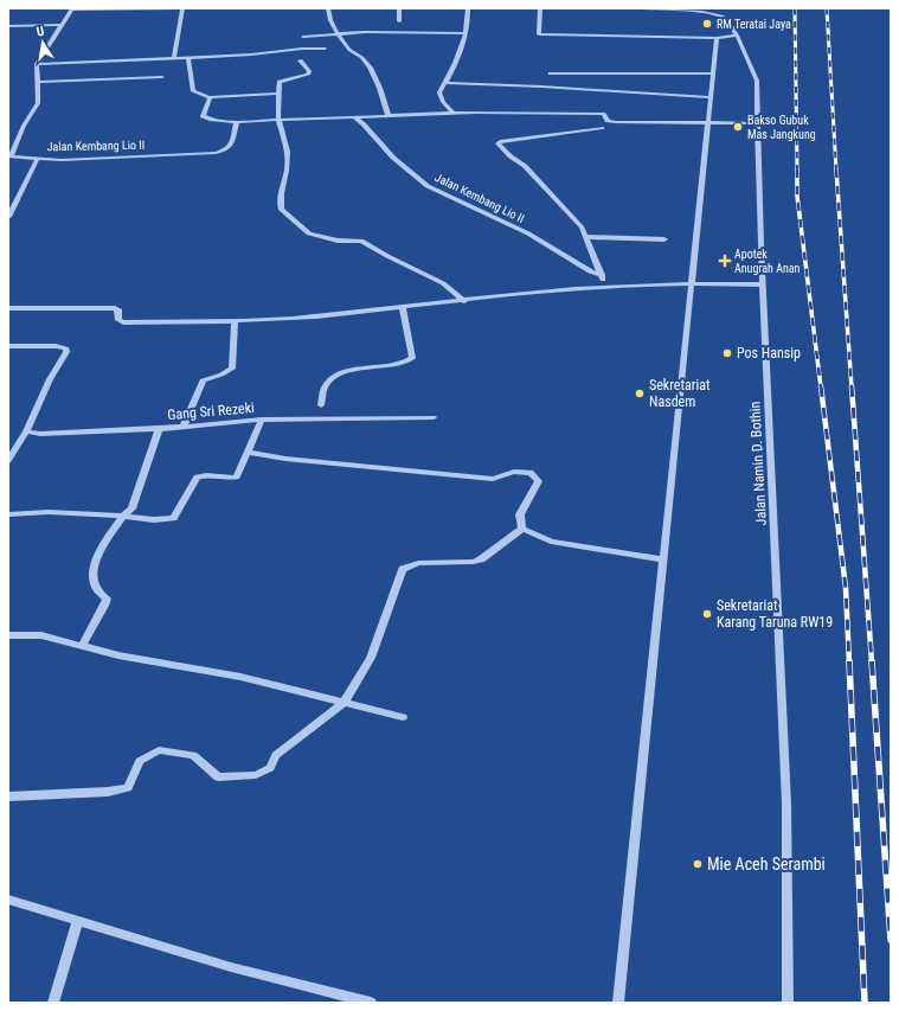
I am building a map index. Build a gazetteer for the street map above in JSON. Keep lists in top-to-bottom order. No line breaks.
{"streets":{"street":["Jalan Kembang Lio II","Gang Sri Rezeki","Jalan Namin D. Bothin"]},"places":{"other":["RM Teratai Jaya","Bakso Gubuk Mas Jangkung","Pos Hansip","Sekretariat Nasdem","Sekretariat Karang Taruna RW19","Mie Aceh Serambi"],"health":["Apotek Anugrah Anan"]},"north":"top"}
